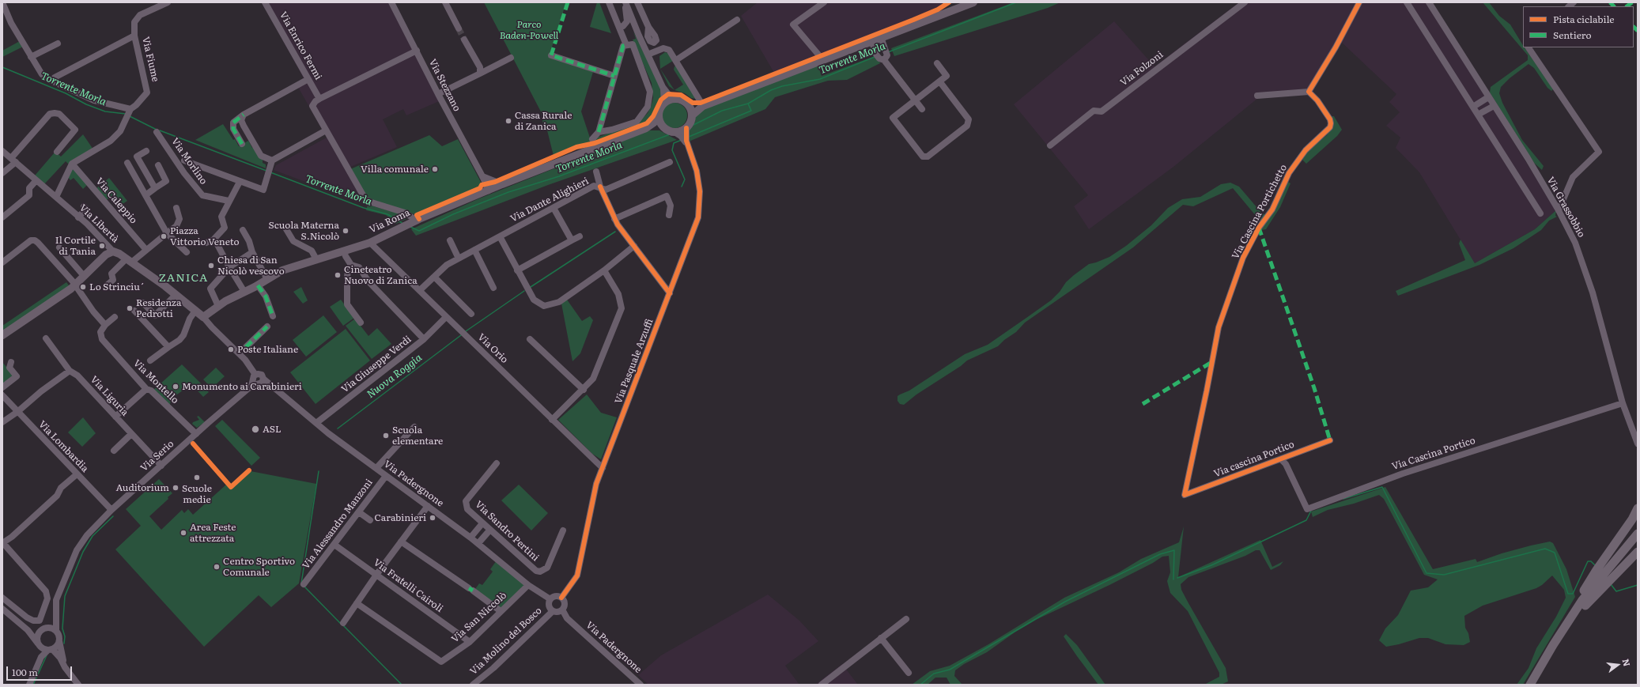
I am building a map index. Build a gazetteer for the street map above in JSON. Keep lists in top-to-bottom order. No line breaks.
{"streets":{"main road":["Via Roma","Via Libertà"],"street":["Via Enrico Fermi","Via Fiume","Via Folzoni","Via Stezzano","Via Morlino","Via Dante Alighieri","Via Caleppio","Via Grassobbio","Via Cascina Portichetto","Via Orio","Via Pasquale Arzuffi","Via Giuseppe Verdi","Via Montello","Via Liguria","Via Lombardia","Via Cascina Portico","Via Serio","Via cascina Portico","Via Padergnone","Via Alessandro Manzoni","Via Sandro Pertini","Via Fratelli Cairoli","Via San Niccolò","Via Molino del Bosco"]},"crossings":[["Via Fiume","Via Caleppio"],["Via Stezzano","Via Roma"],["Via Dante Alighieri","Via Orio"],["Via Grassobbio","Via Cascina Portico"],["Via Cascina Portichetto","Via cascina Portico"],["Via Roma","Via Libertà"],["Via Roma","Via Orio"],["Via Roma","Via Pasquale Arzuffi"],["Via Libertà","Via Serio"],["Via Libertà","Via Padergnone"],["Via Orio","Via Pasquale Arzuffi"],["Via Orio","Via Giuseppe Verdi"],["Via Pasquale Arzuffi","Via Padergnone"],["Via Pasquale Arzuffi","Via Molino del Bosco"],["Via Giuseppe Verdi","Via Padergnone"],["Via Montello","Via Serio"],["Via Liguria","Via Serio"],["Via Lombardia","Via Serio"],["Via Cascina Portico","Via cascina Portico"],["Via Padergnone","Via Alessandro Manzoni"],["Via Padergnone","Via San Niccolò"],["Via Padergnone","Via Molino del Bosco"],["Via Alessandro Manzoni","Via Fratelli Cairoli"],["Via Fratelli Cairoli","Via San Niccolò"]],"districts":["ZANICA"],"water":["Torrente Morla","Nuova Roggia"],"parks":["Parco Baden-Powell"],"places":["Cassa Rurale di Zanica","Villa comunale","Scuola Materna S.Nicolò","Piazza Vittorio Veneto","Il Cortile di Tania","Chiesa di San Nicolò vescovo","Cineteatro Nuovo di Zanica","Lo Strinciu´","Residenza Pedrotti","Poste Italiane","Monumento ai Carabinieri","ASL","Scuola elementare","Scuole medie","Auditorium","Carabinieri","Area Feste attrezzata","Centro Sportivo Comunale"],"legend":["Pista ciclabile","Sentiero"],"scale_bar":"100 m","north":"right"}
